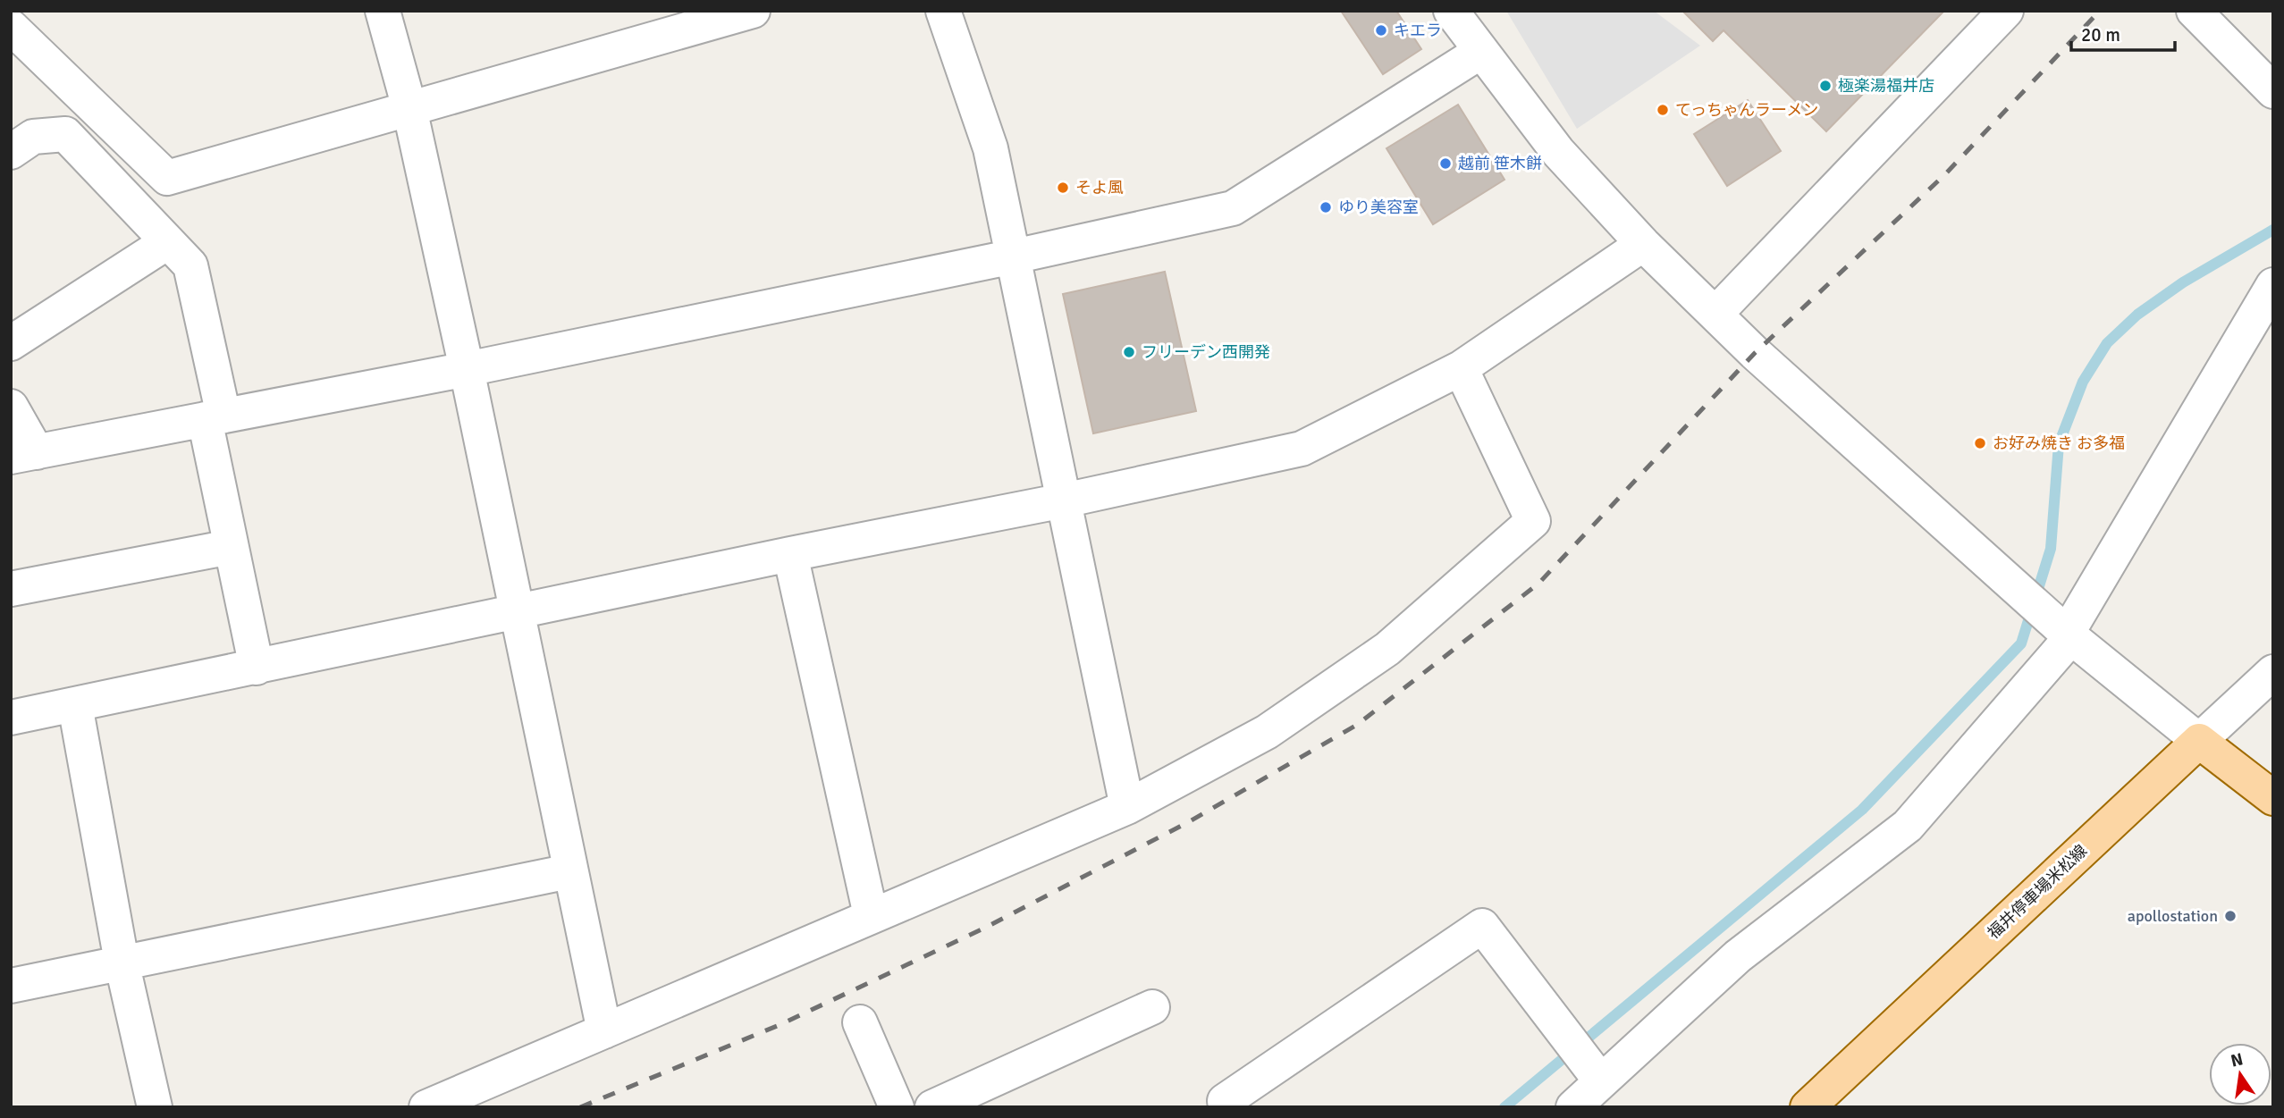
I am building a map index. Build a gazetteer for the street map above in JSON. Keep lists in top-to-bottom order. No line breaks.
{"streets":{"main road":["福井停車場米松線"]},"places":["キエラ","極楽湯福井店","てっちゃんラーメン","越前 笹木餅","そよ風","ゆり美容室","フリーデン西開発","お好み焼き お多福","apollostation"],"scale_bar":"20 m","north":"top"}
